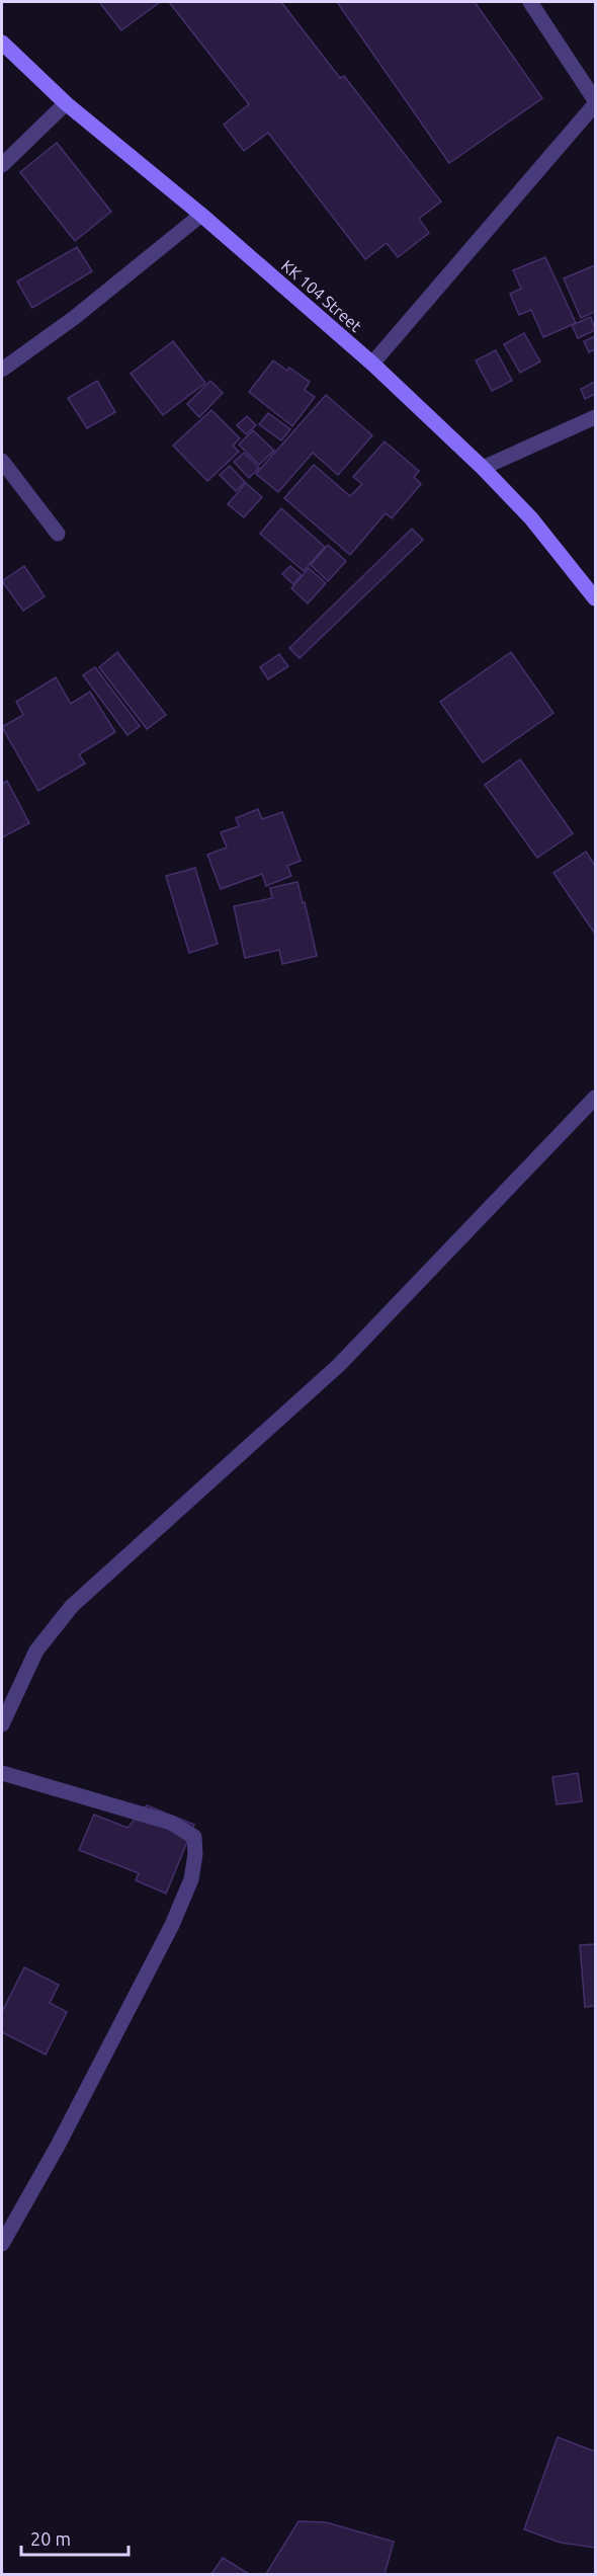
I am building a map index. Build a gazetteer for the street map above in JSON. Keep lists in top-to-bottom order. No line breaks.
{"streets":{"street":["KK 104 Street"]},"scale_bar":"20 m"}
